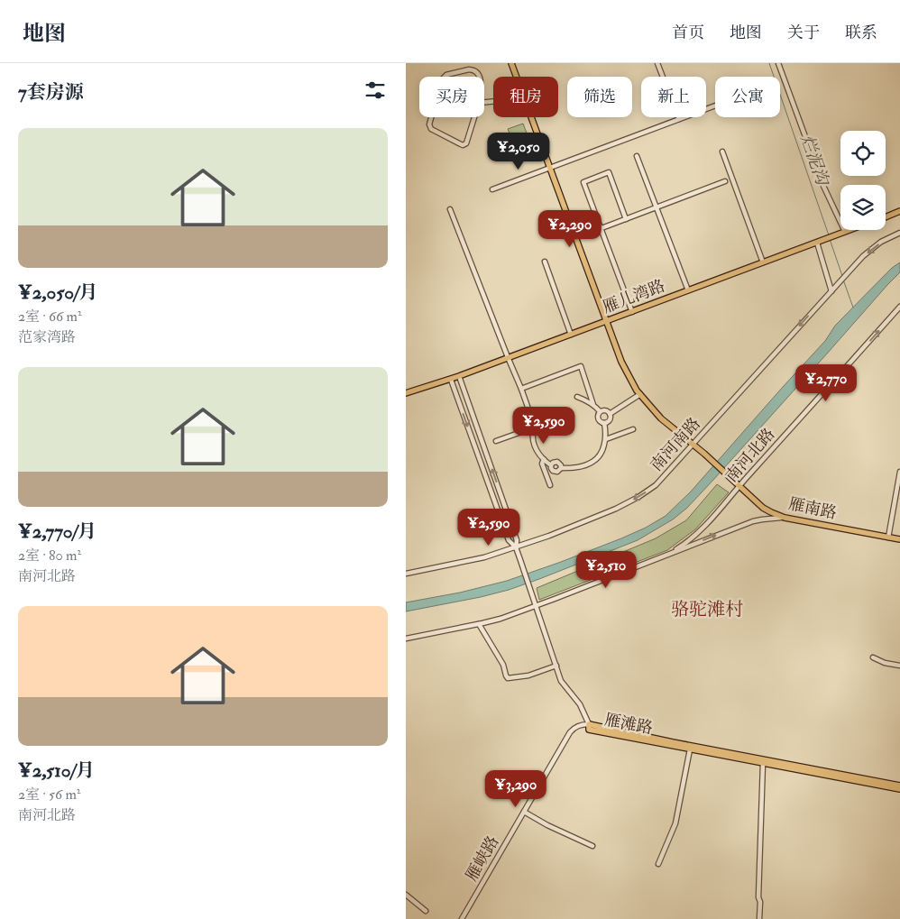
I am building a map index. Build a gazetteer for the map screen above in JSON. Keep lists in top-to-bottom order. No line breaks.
{"streets":{"main road":["雁儿湾路","雁南路","雁滩路"],"street":["南河南路","南河北路","雁峡路"]},"crossings":[["雁儿湾路","雁南路"],["南河南路","雁南路"],["南河北路","雁南路"],["雁滩路","雁峡路"]],"one_way":["南河南路","南河北路"],"districts":["骆驼滩村"],"water":["烂泥沟"],"page":{"header":"地图","nav":["首页","地图","关于","联系"],"heading":"7套房源","chip":["买房","租房","筛选","新上","公寓"],"list":[{"name":"¥2,050/月","note":"2室 · 66 m² · 范家湾路"},{"name":"¥2,770/月","note":"2室 · 80 m² · 南河北路"},{"name":"¥2,510/月","note":"2室 · 56 m² · 南河北路"}],"price":["¥2,050","¥2,290","¥2,770","¥2,590","¥2,590","¥2,510","¥3,290"]}}
